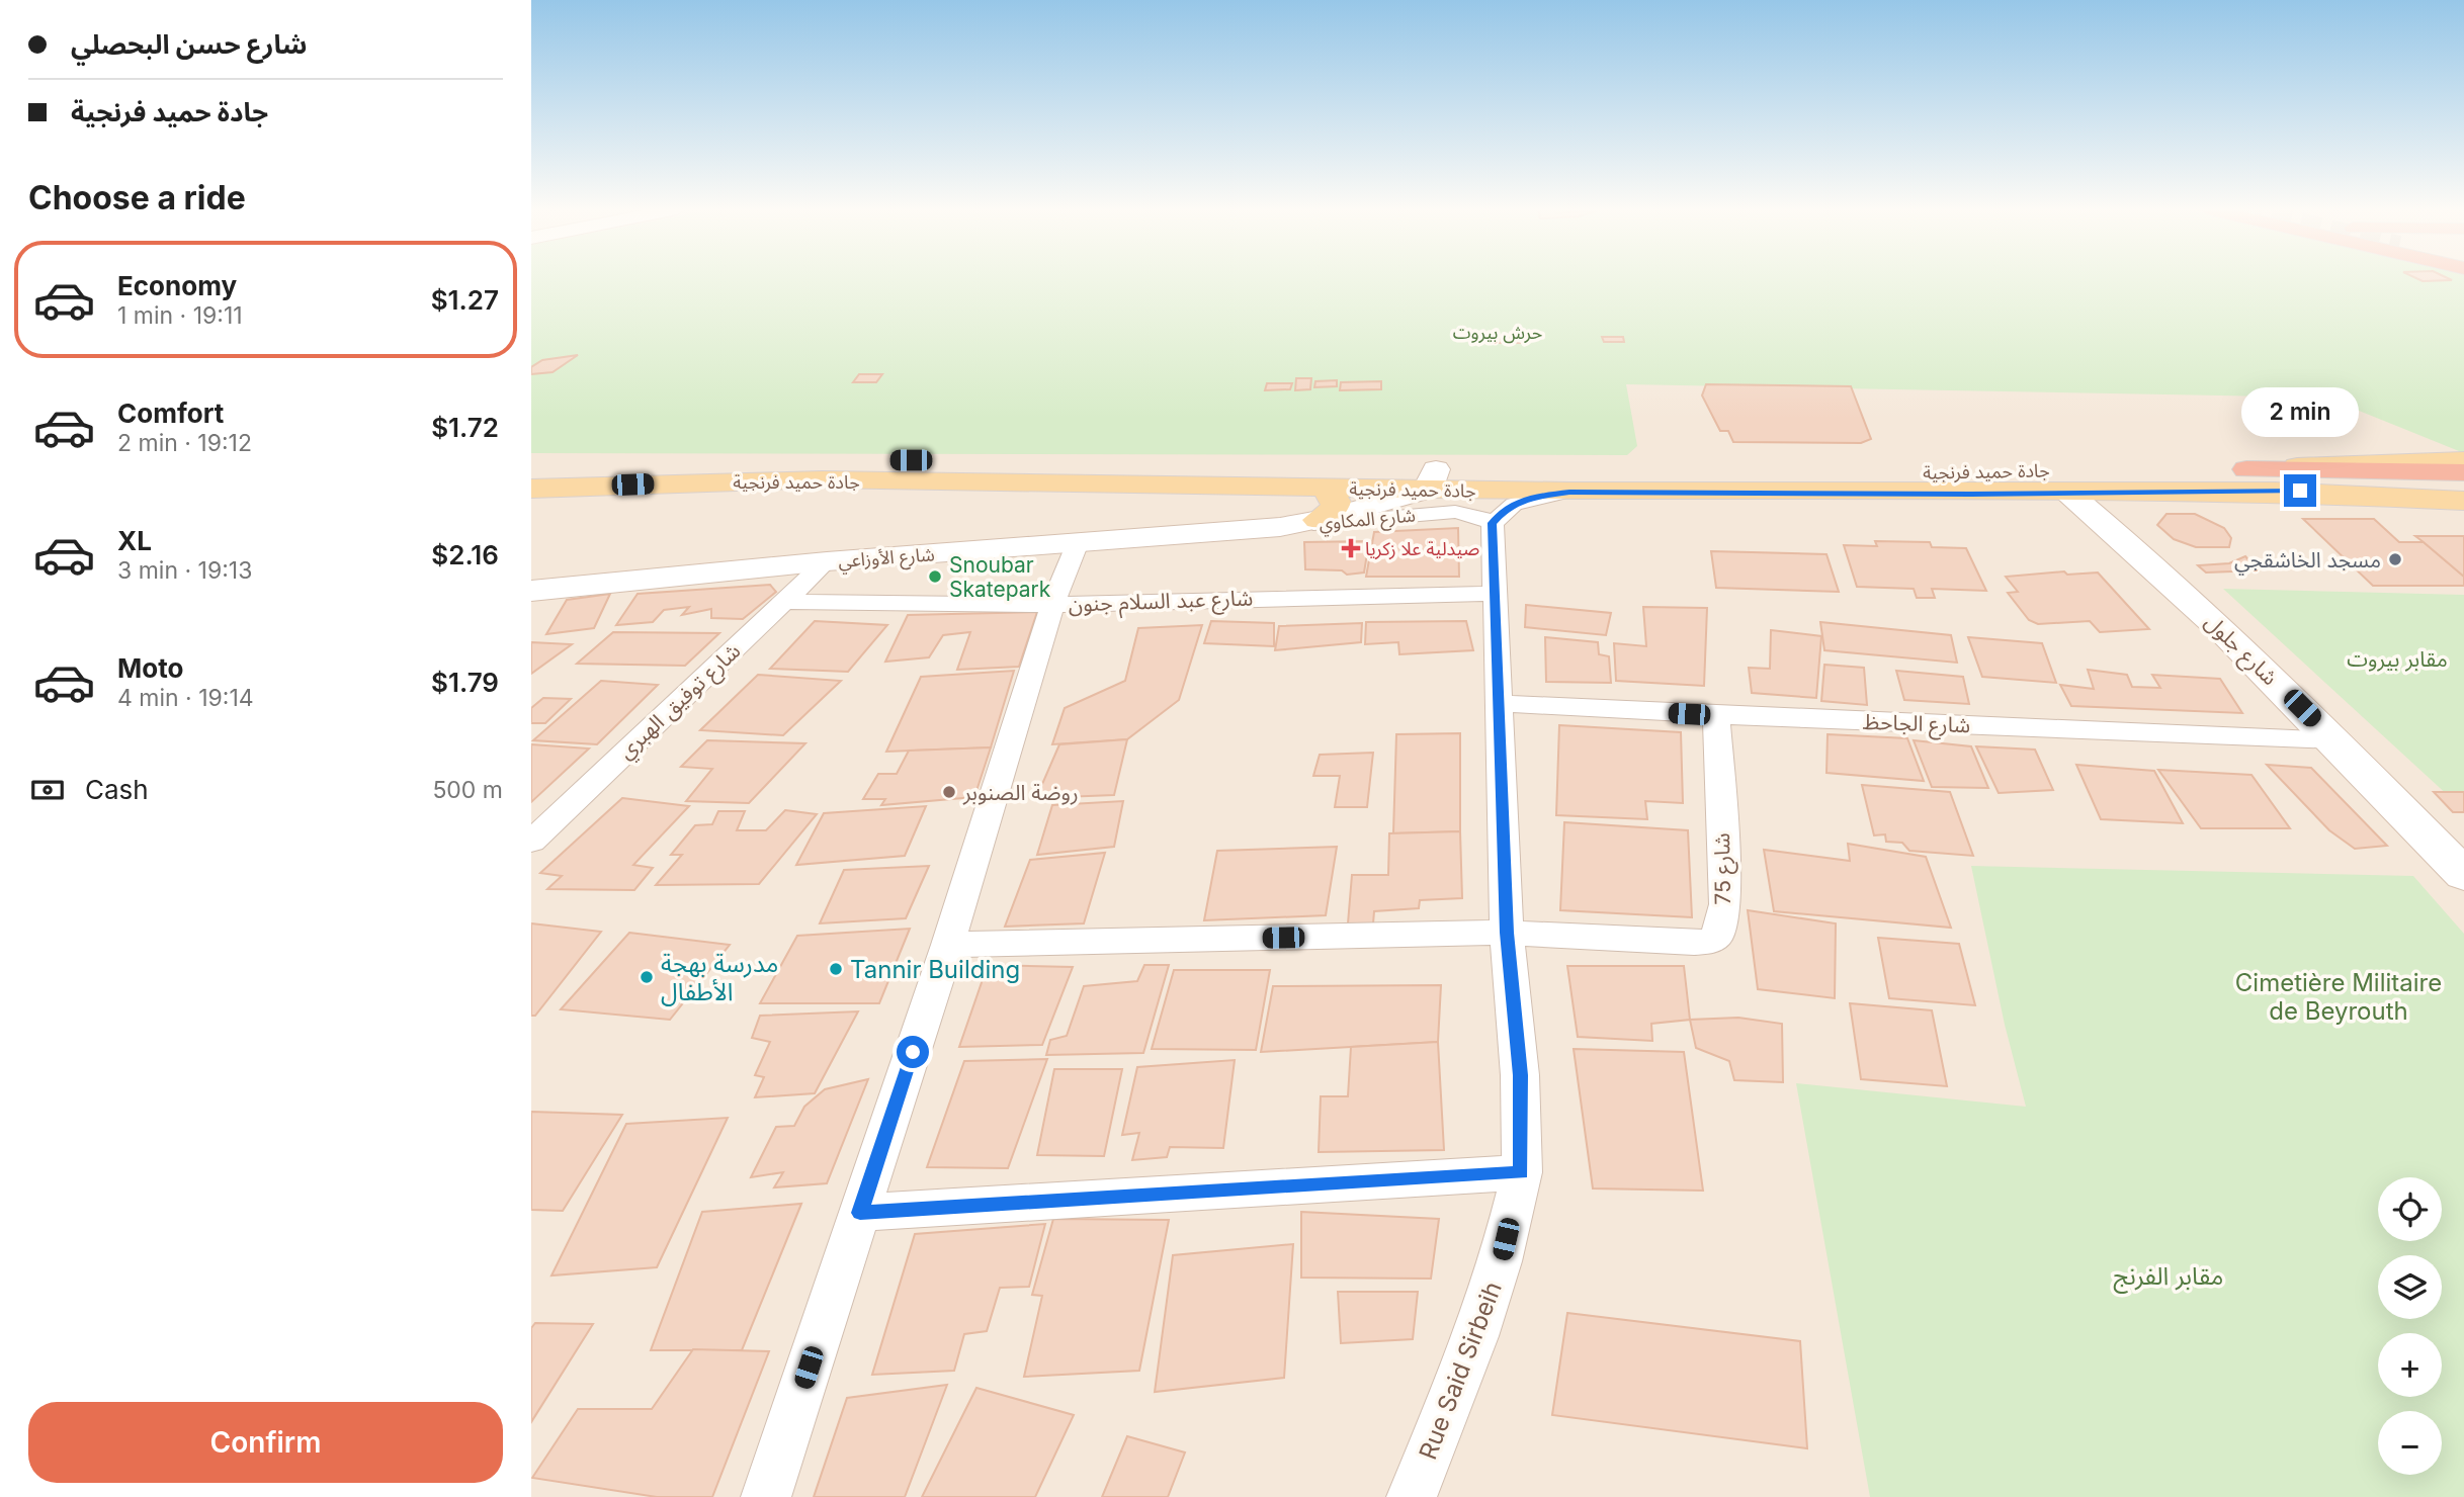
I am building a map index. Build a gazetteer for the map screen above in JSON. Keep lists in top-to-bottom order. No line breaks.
{"streets":{"highway":["جادة حميد فرنجية"],"main road":["شارع الأوزاعي","شارع جلول"],"street":["شارع المكاوي","شارع عبد السلام جنون","شارع توفيق الهبري","شارع الجاحظ","شارع 75","Rue Said Sirbeih"]},"crossings":[["جادة حميد فرنجية","شارع الأوزاعي"],["جادة حميد فرنجية","شارع جلول"],["شارع المكاوي","شارع الأوزاعي"],["شارع المكاوي","Rue Said Sirbeih"],["شارع الأوزاعي","شارع توفيق الهبري"],["شارع عبد السلام جنون","شارع توفيق الهبري"],["شارع عبد السلام جنون","Rue Said Sirbeih"],["شارع جلول","شارع الجاحظ"],["شارع الجاحظ","شارع 75"],["شارع الجاحظ","Rue Said Sirbeih"],["شارع 75","Rue Said Sirbeih"]],"parks":["حرش بيروت","مقابر بيروت","Cimetière Militaire de Beyrouth","مقابر الفرنج"],"places":{"health":["صيدلية علا زكريا"],"other":["مسجد الخاشقجي","Snoubar Skatepark","روضة الصنوبر","Tannir Building","مدرسة بهجة الأطفال"]},"page":{"banner":["شارع حسن البحصلي","جادة حميد فرنجية"],"heading":"Choose a ride","list":[{"name":"Economy","note":"1 min · 19:11","value":"$1.27"},{"name":"Comfort","note":"2 min · 19:12","value":"$1.72"},{"name":"XL","note":"3 min · 19:13","value":"$2.16"},{"name":"Moto","note":"4 min · 19:14","value":"$1.79"}],"bubble":"2 min","pay":["Cash","500 m"],"map_buttons":["+","−"],"buttons":"Confirm"}}
